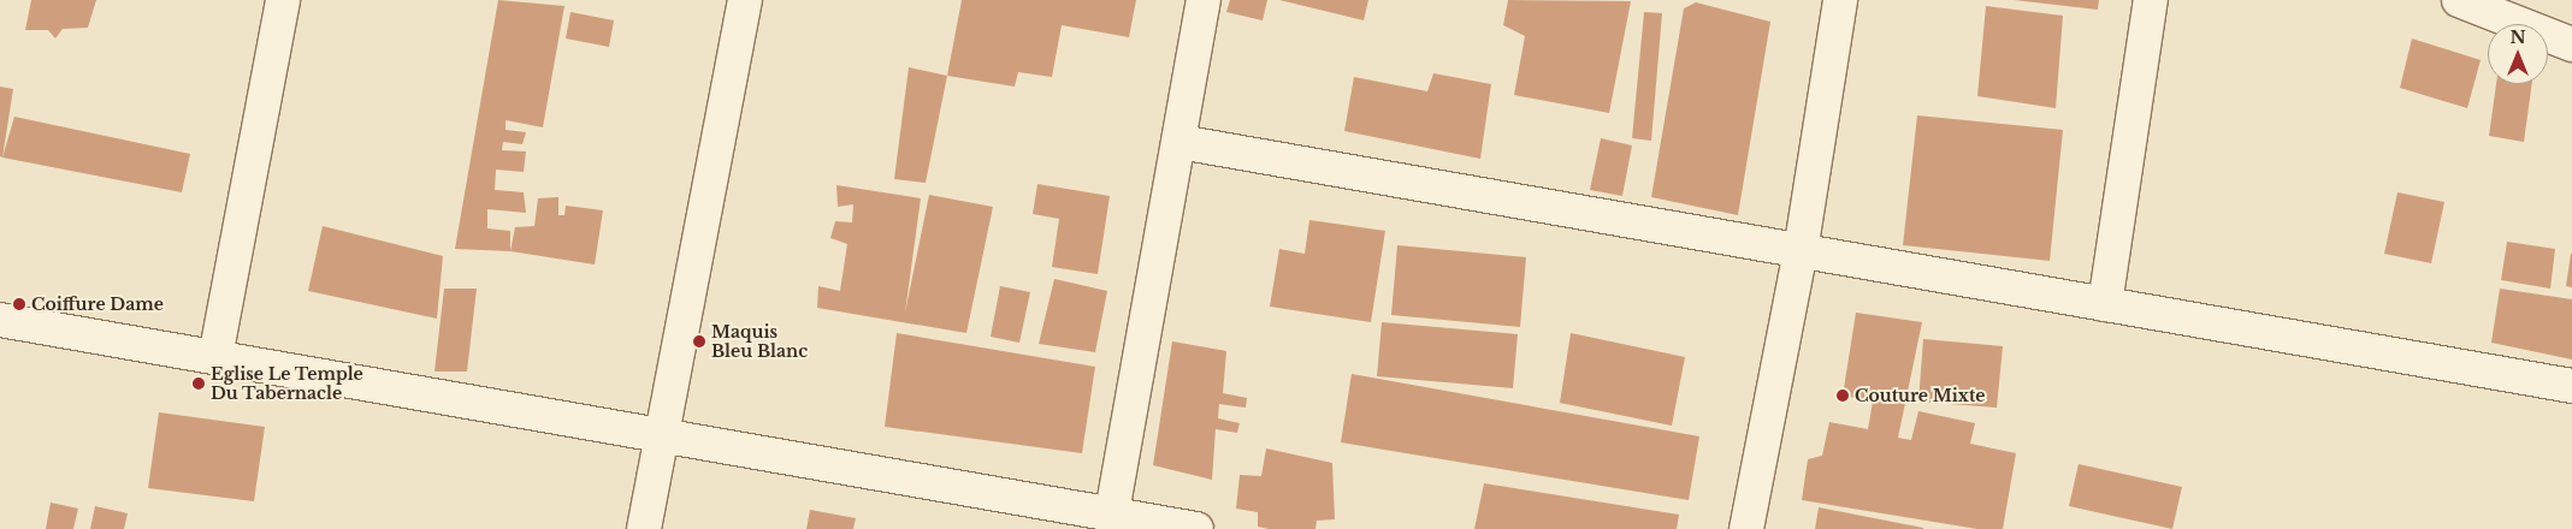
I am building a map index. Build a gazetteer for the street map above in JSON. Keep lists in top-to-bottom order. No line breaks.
{"places":["Coiffure Dame","Maquis Bleu Blanc","Eglise Le Temple Du Tabernacle","Couture Mixte"],"north":"top"}
